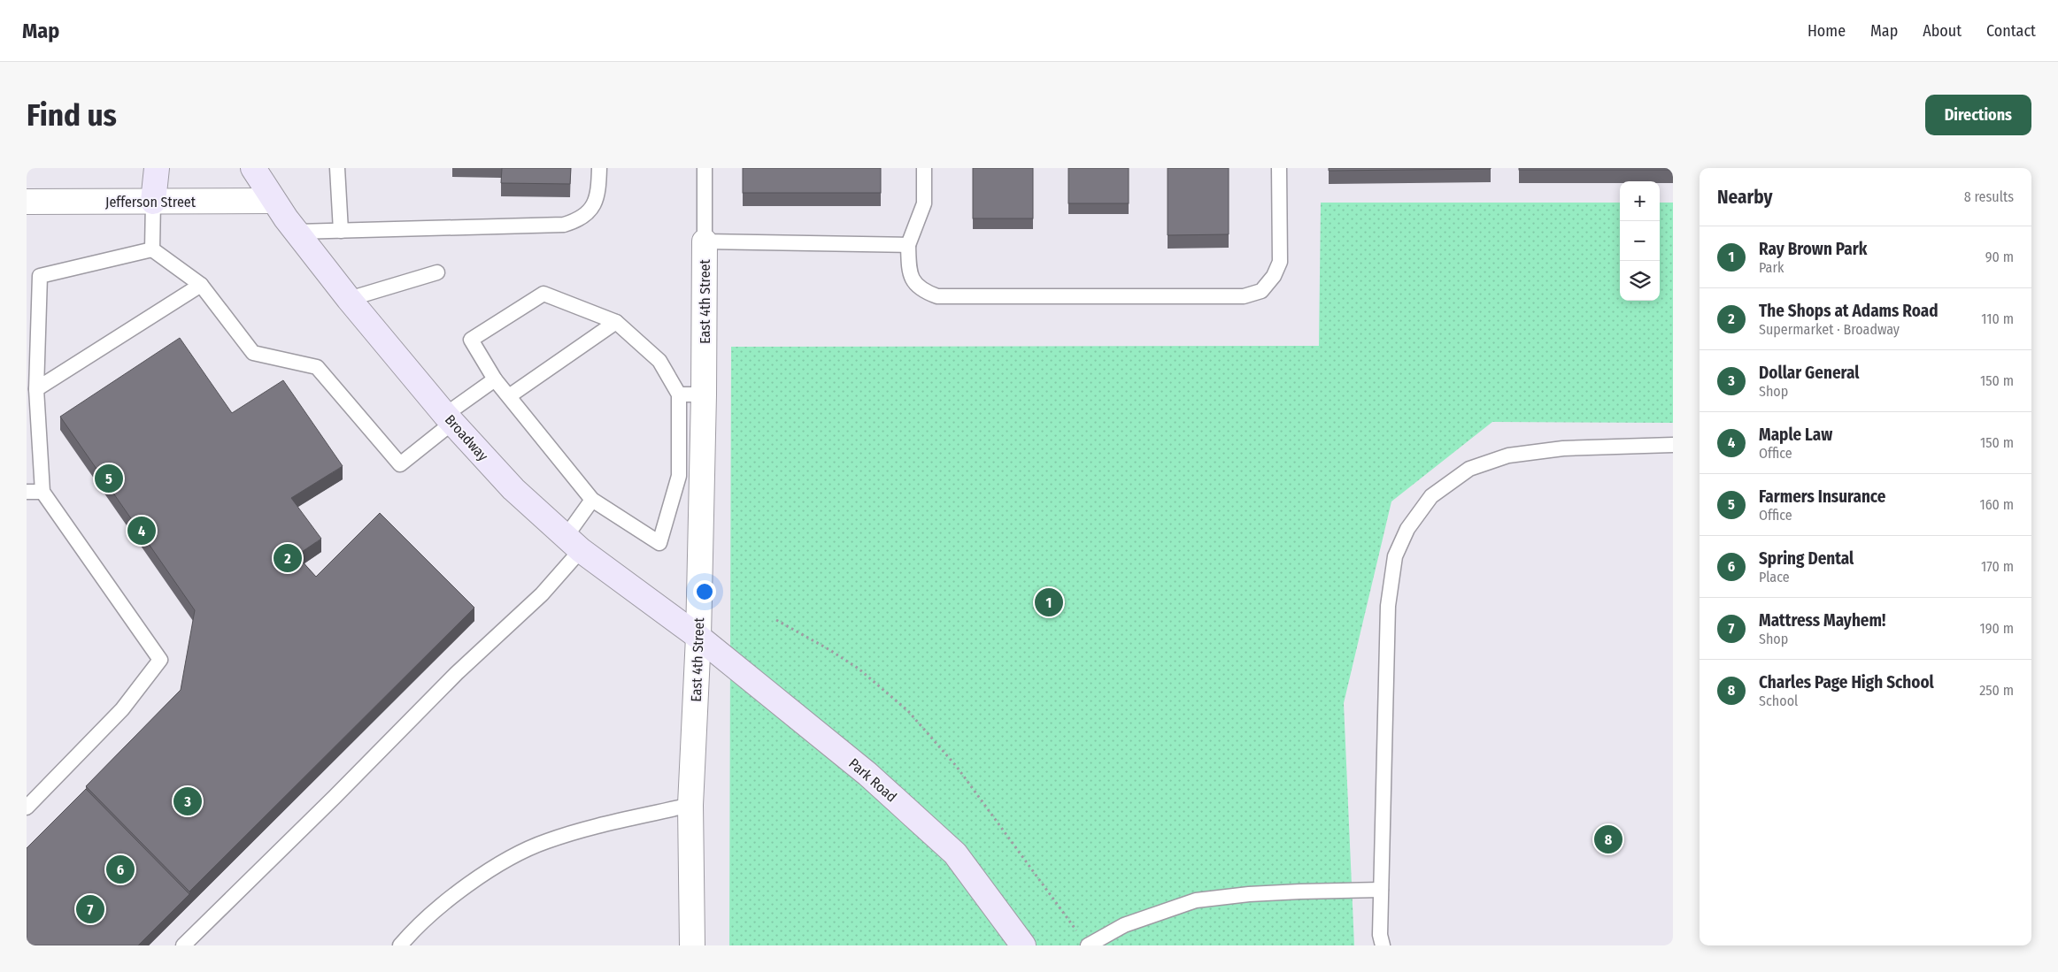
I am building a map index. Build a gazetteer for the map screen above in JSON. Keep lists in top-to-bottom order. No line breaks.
{"streets":{"street":["Jefferson Street","East 4th Street","Broadway","Park Road"]},"crossings":[["Jefferson Street","Broadway"],["East 4th Street","Broadway"],["East 4th Street","Park Road"],["Broadway","Park Road"]],"page":{"header":"Map","nav":["Home","Map","About","Contact"],"buttons":"Directions","title":"Find us","heading":["Nearby","8 results"],"map_buttons":["+","−"],"list":[{"mark":"1","name":"Ray Brown Park","note":"Park","value":"90 m"},{"mark":"2","name":"The Shops at Adams Road","note":"Supermarket · Broadway","value":"110 m"},{"mark":"3","name":"Dollar General","note":"Shop","value":"150 m"},{"mark":"4","name":"Maple Law","note":"Office","value":"150 m"},{"mark":"5","name":"Farmers Insurance","note":"Office","value":"160 m"},{"mark":"6","name":"Spring Dental","note":"Place","value":"170 m"},{"mark":"7","name":"Mattress Mayhem!","note":"Shop","value":"190 m"},{"mark":"8","name":"Charles Page High School","note":"School","value":"250 m"}],"pins":["5","4","2","1","3","8","6","7"]}}
